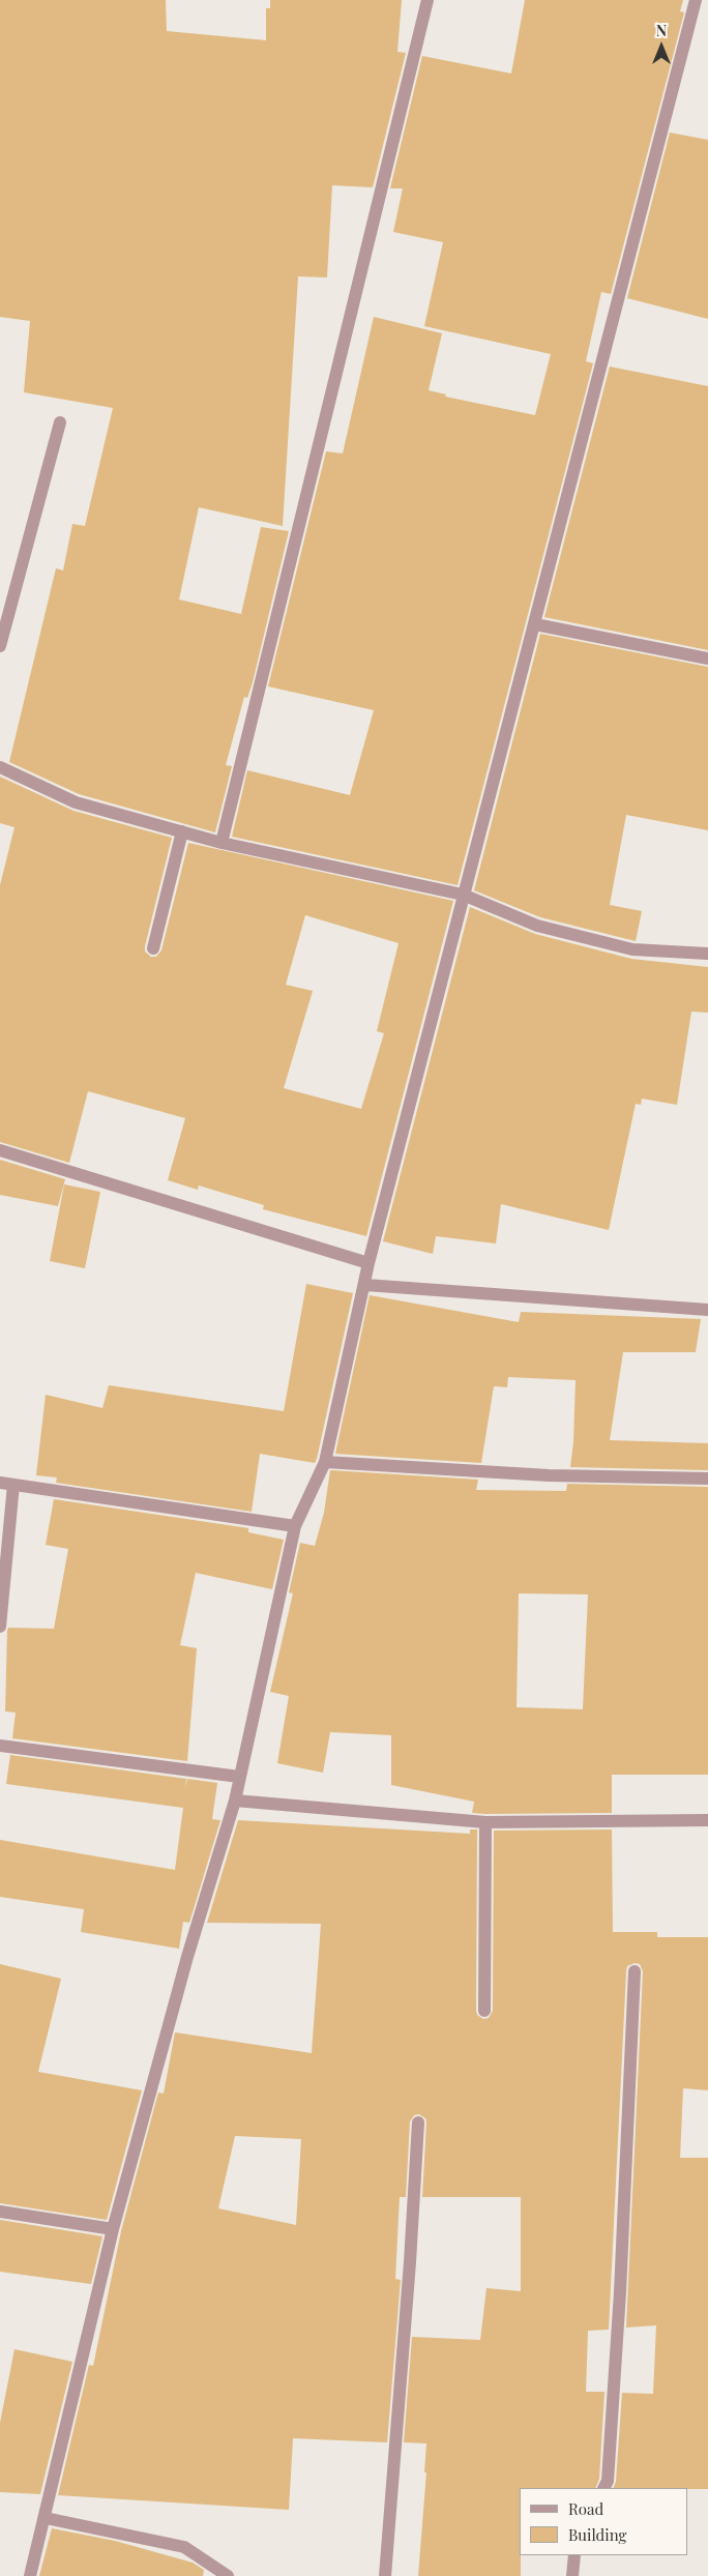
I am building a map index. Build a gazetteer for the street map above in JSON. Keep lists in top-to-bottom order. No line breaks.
{"legend":["Road","Building"],"north":"top"}
